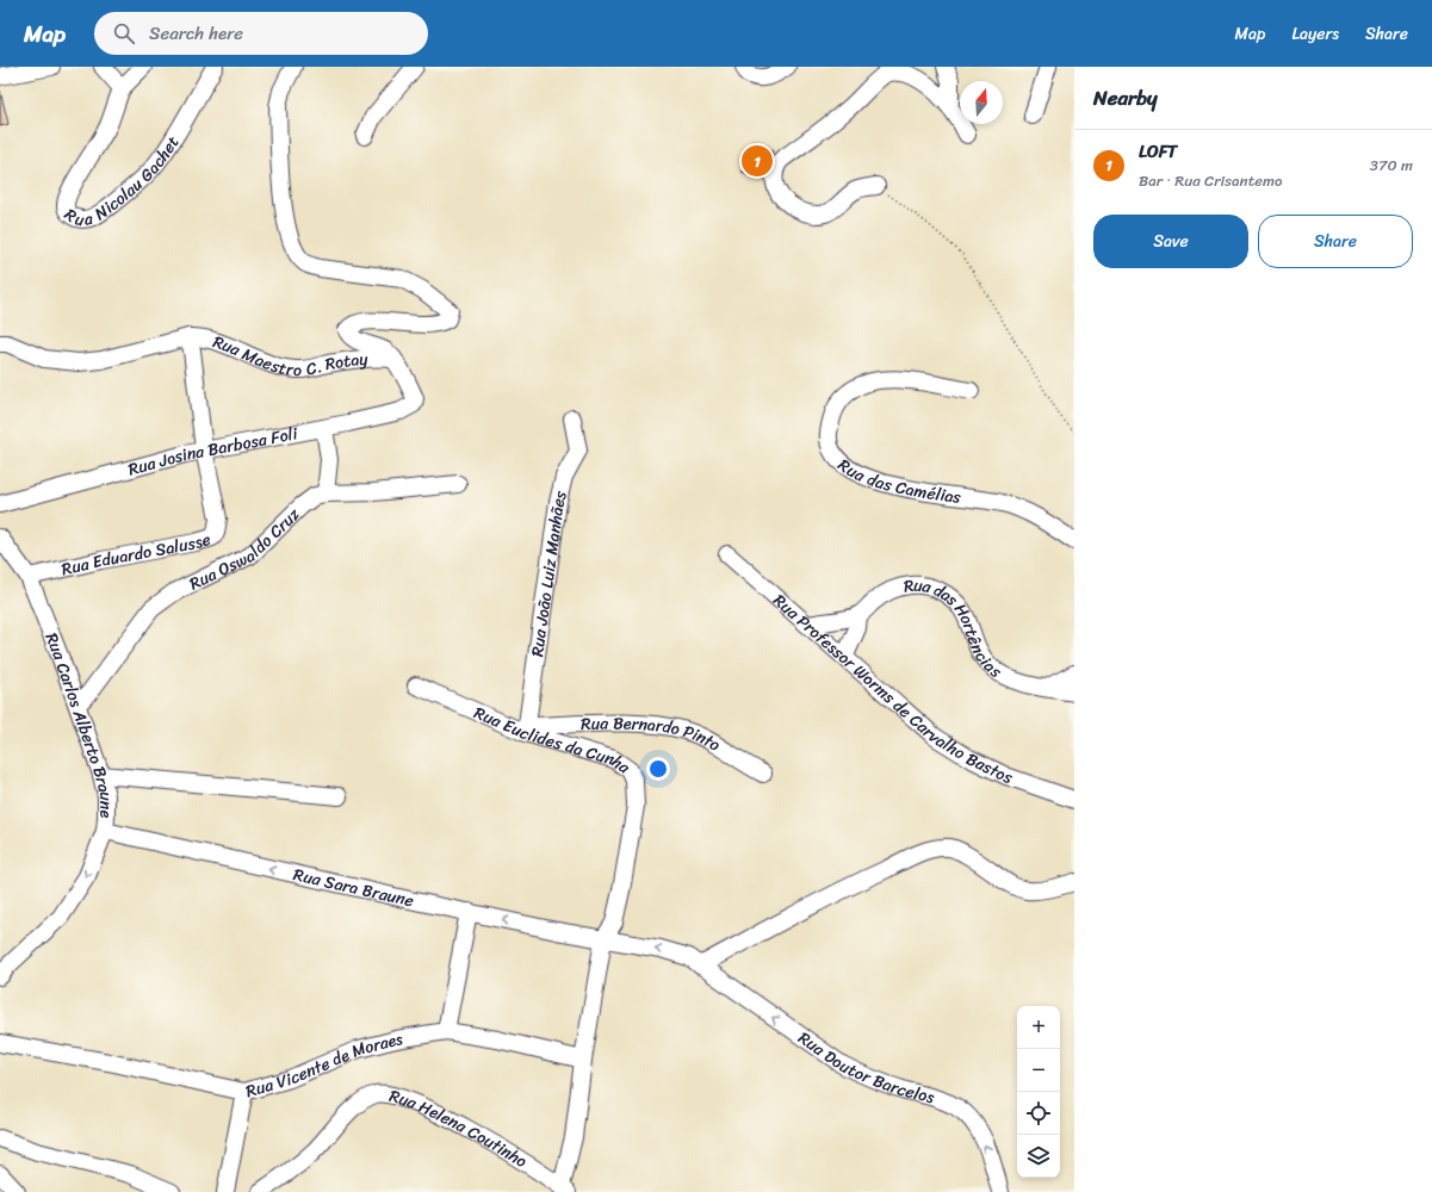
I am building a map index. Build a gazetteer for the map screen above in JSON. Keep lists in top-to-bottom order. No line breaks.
{"streets":{"street":["Rua Nicolau Gachet","Rua Maestro C. Rotay","Rua Josina Barbosa Foli","Rua das Camélias","Rua Oswaldo Cruz","Rua Eduardo Salusse","Rua João Luiz Manhães","Rua das Hortências","Rua Professor Worms de Carvalho Bastos","Rua Carlos Alberto Braune","Rua Bernardo Pinto","Rua Euclides da Cunha","Rua Sara Braune","Rua Vicente de Moraes","Rua Doutor Barcelos","Rua Helena Coutinho"]},"crossings":[["Rua Maestro C. Rotay","Rua Josina Barbosa Foli"],["Rua Maestro C. Rotay","Rua Eduardo Salusse"],["Rua Josina Barbosa Foli","Rua Eduardo Salusse"],["Rua Oswaldo Cruz","Rua Carlos Alberto Braune"],["Rua Eduardo Salusse","Rua Carlos Alberto Braune"],["Rua João Luiz Manhães","Rua Bernardo Pinto"],["Rua João Luiz Manhães","Rua Euclides da Cunha"],["Rua das Hortências","Rua Professor Worms de Carvalho Bastos"],["Rua Carlos Alberto Braune","Rua Sara Braune"],["Rua Bernardo Pinto","Rua Euclides da Cunha"],["Rua Euclides da Cunha","Rua Sara Braune"],["Rua Sara Braune","Rua Doutor Barcelos"]],"one_way":["Rua Carlos Alberto Braune","Rua Doutor Barcelos"],"north":"top","page":{"header":"Map","search":"Search here","nav":["Map","Layers","Share"],"heading":"Nearby","list":[{"mark":"1","name":"LOFT","note":"Bar · Rua Crisantemo","value":"370 m"}],"pins":"1","buttons":["Save","Share"],"map_buttons":["+","−"]}}
